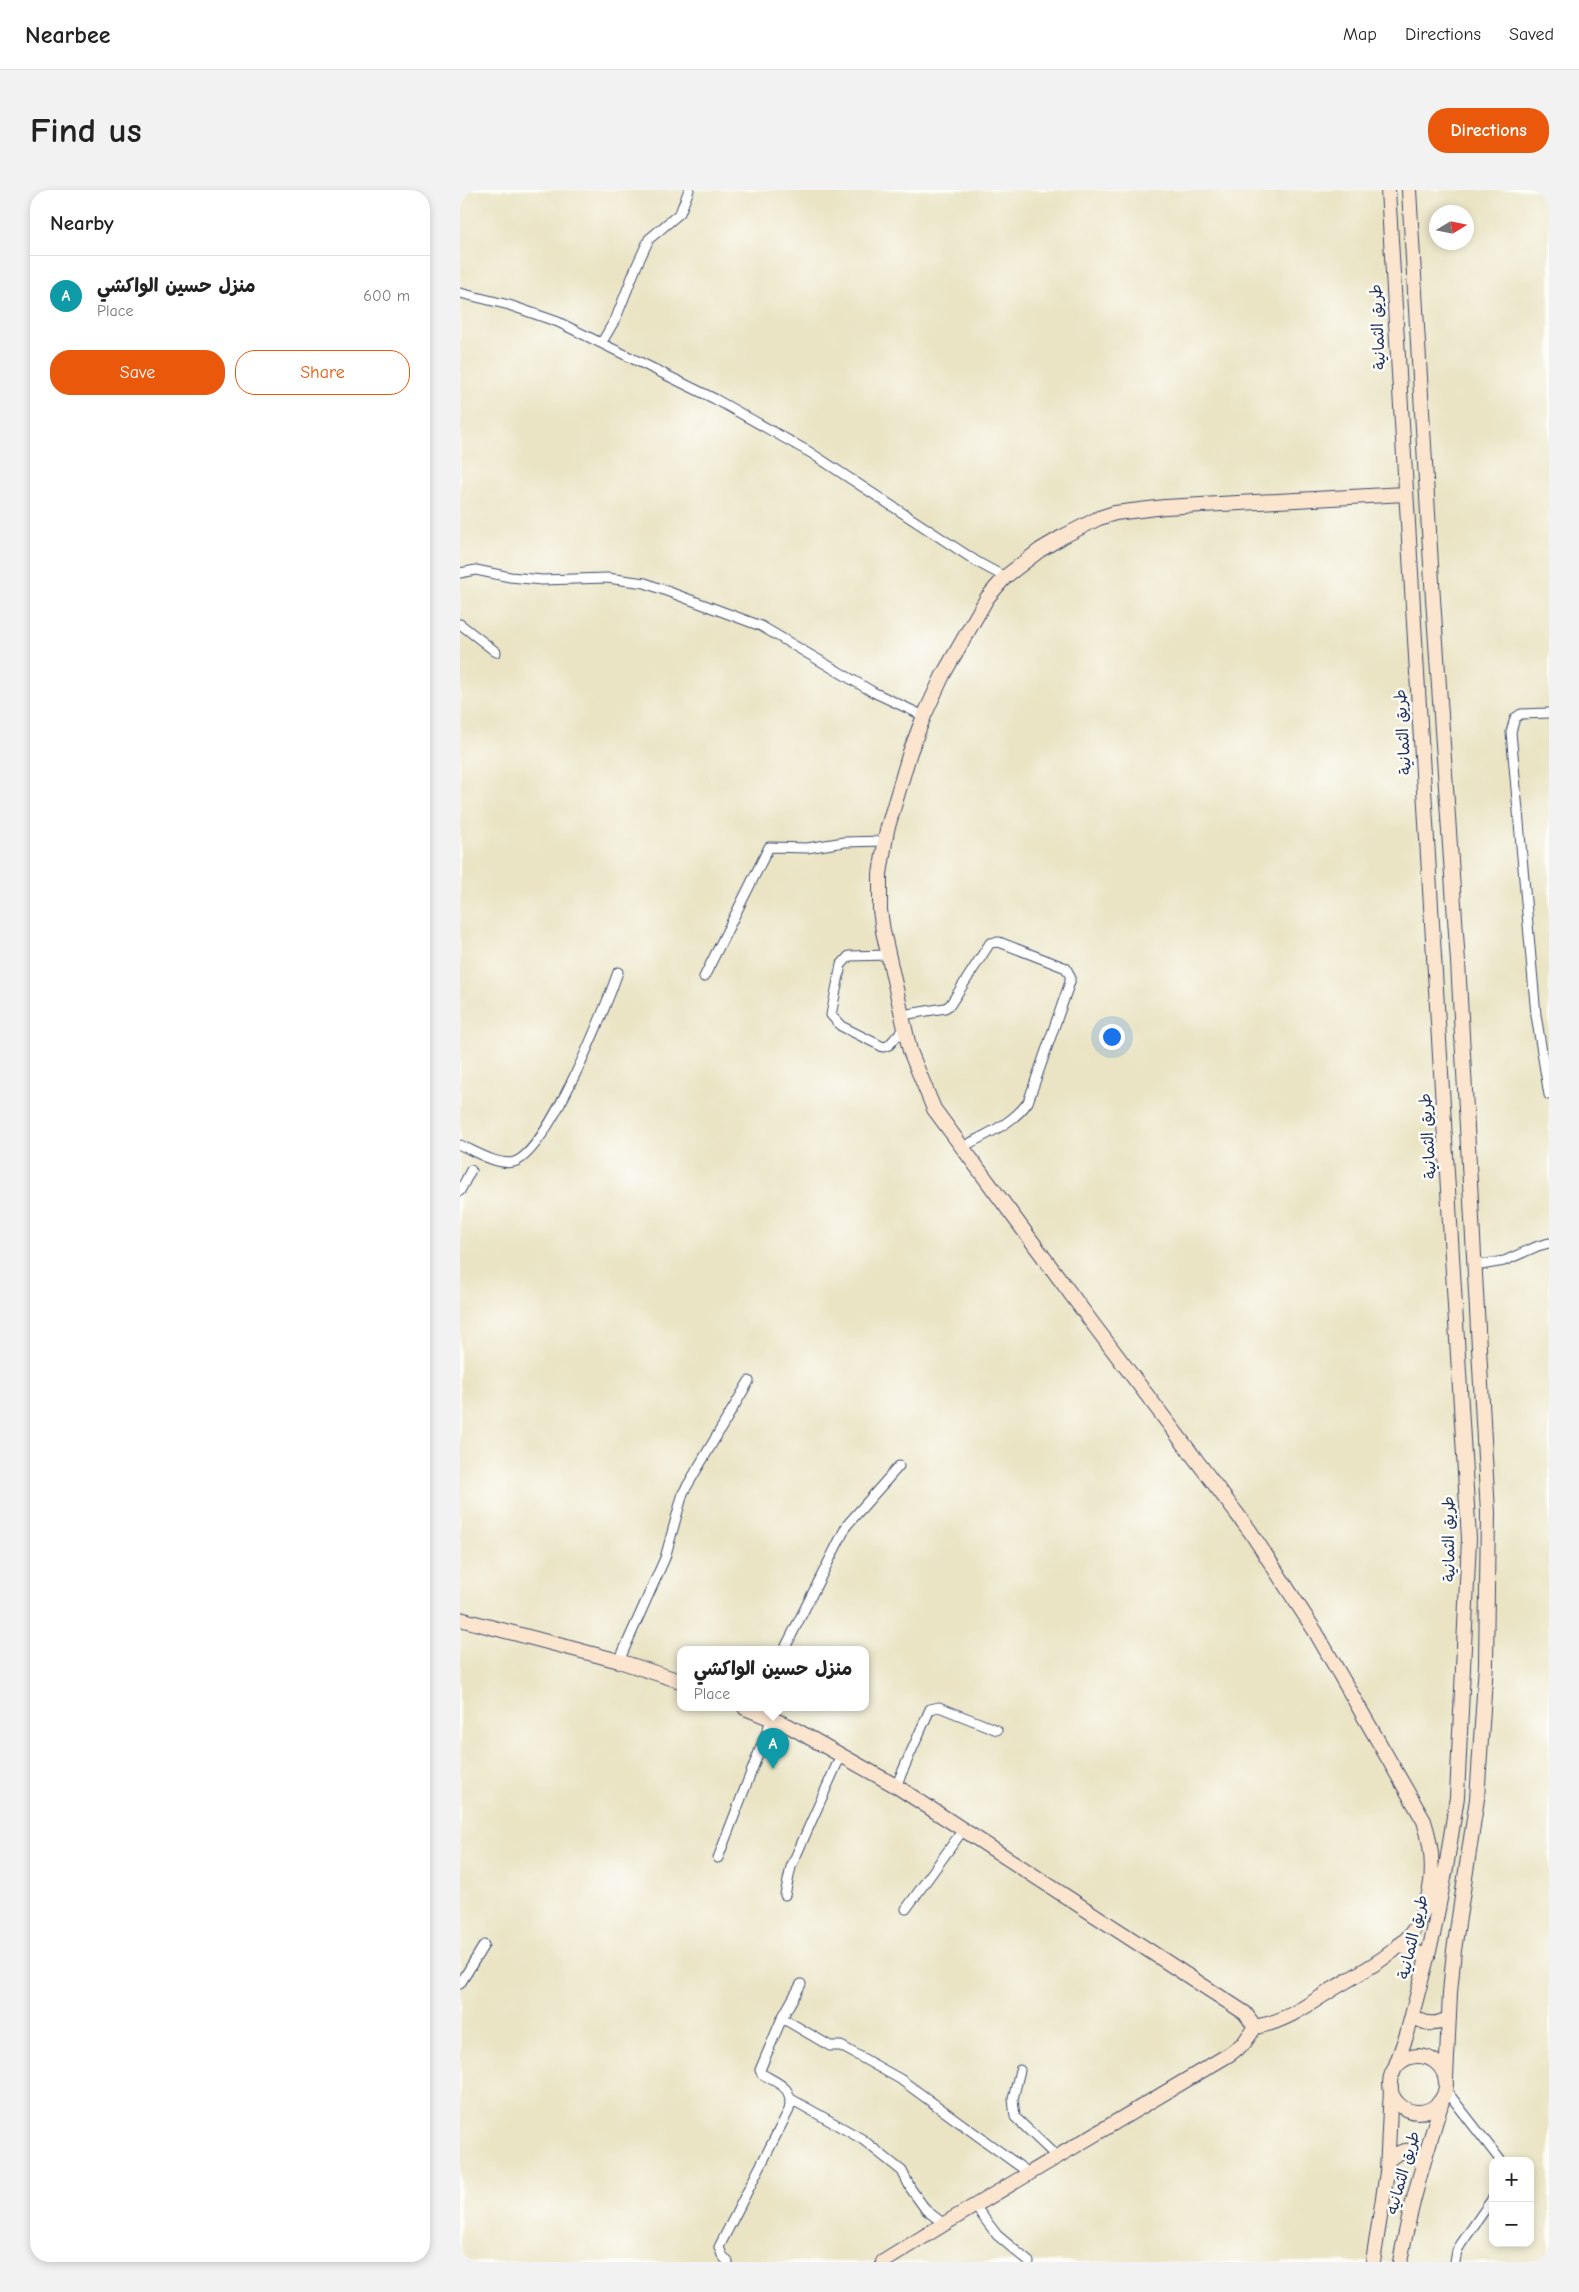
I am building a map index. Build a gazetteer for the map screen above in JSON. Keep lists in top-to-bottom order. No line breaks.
{"streets":{"street":["طريق الثمانية","طريق الثمانيه"]},"crossings":[["طريق الثمانية","طريق الثمانيه"]],"north":"right","page":{"header":"Nearbee","nav":["Map","Directions","Saved"],"buttons":["Directions",["Save","Share"]],"title":"Find us","heading":"Nearby","list":[{"mark":"A","name":"منزل حسين الواكشي","note":"Place","value":"600 m"}],"popup":["منزل حسين الواكشي","Place"],"pins":"A","map_buttons":["+","−"]}}
